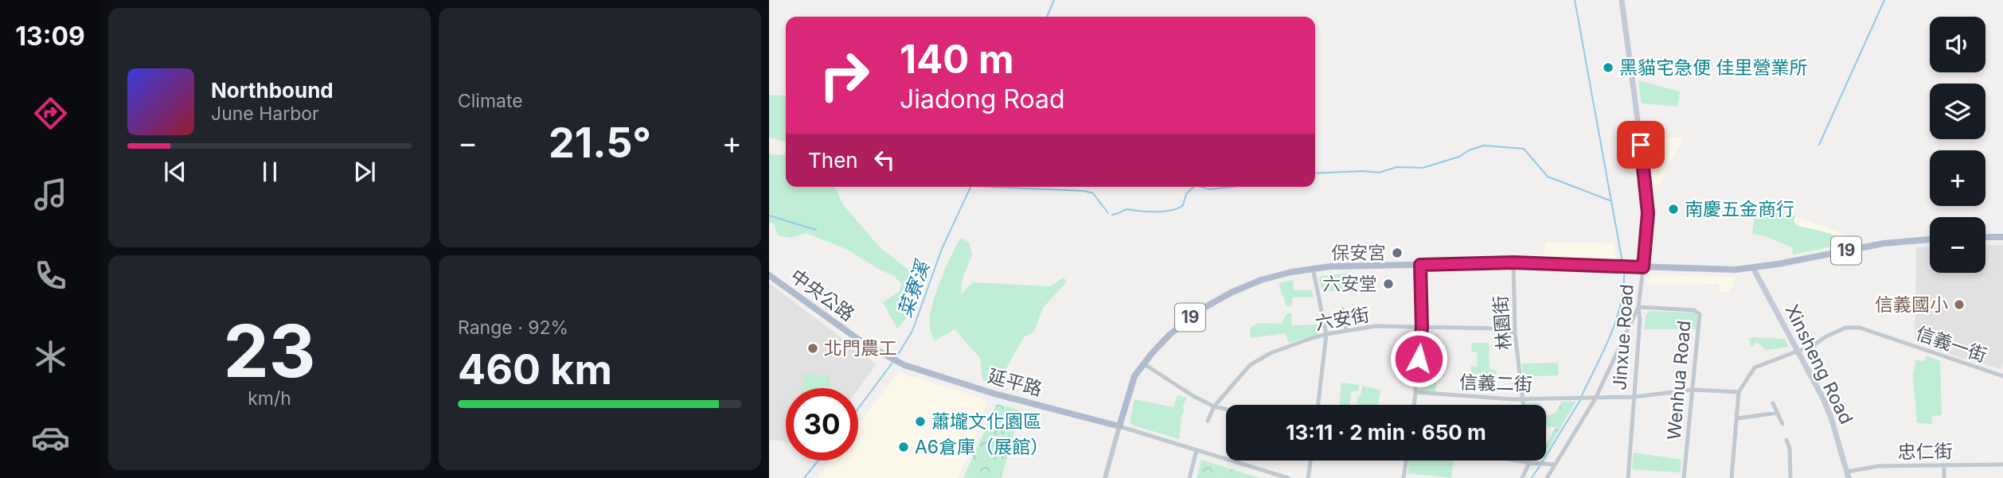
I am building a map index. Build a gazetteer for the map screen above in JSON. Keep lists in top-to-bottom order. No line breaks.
{"streets":{"main road":["19","中央公路","Jinxue Road","Xinsheng Road","延平路"],"street":["六安街","林園街","信義一街","Wenhua Road","信義二街","忠仁街"]},"crossings":[["19","林園街"],["19","Jinxue Road"],["19","Xinsheng Road"],["19","延平路"],["中央公路","延平路"],["六安街","林園街"],["林園街","信義二街"],["Jinxue Road","Wenhua Road"],["信義一街","Xinsheng Road"],["Xinsheng Road","忠仁街"]],"water":["菜寮溪"],"places":["黑貓宅急便 佳里營業所","南慶五金商行","保安宮","六安堂","信義國小","北門農工","蕭壠文化園區","A6倉庫（展館）"],"page":{"tabs":"13:09","tile":["Climate",["23","km/h"],["Range · 92%","460 km"]],"map_buttons":["+","−"],"turn":["140 m","Jiadong Road"],"song":["Northbound","June Harbor"],"heat":["−","21.5°","+"],"then":"Then","limit":"30","trip":"13:11 · 2 min · 650 m"}}
